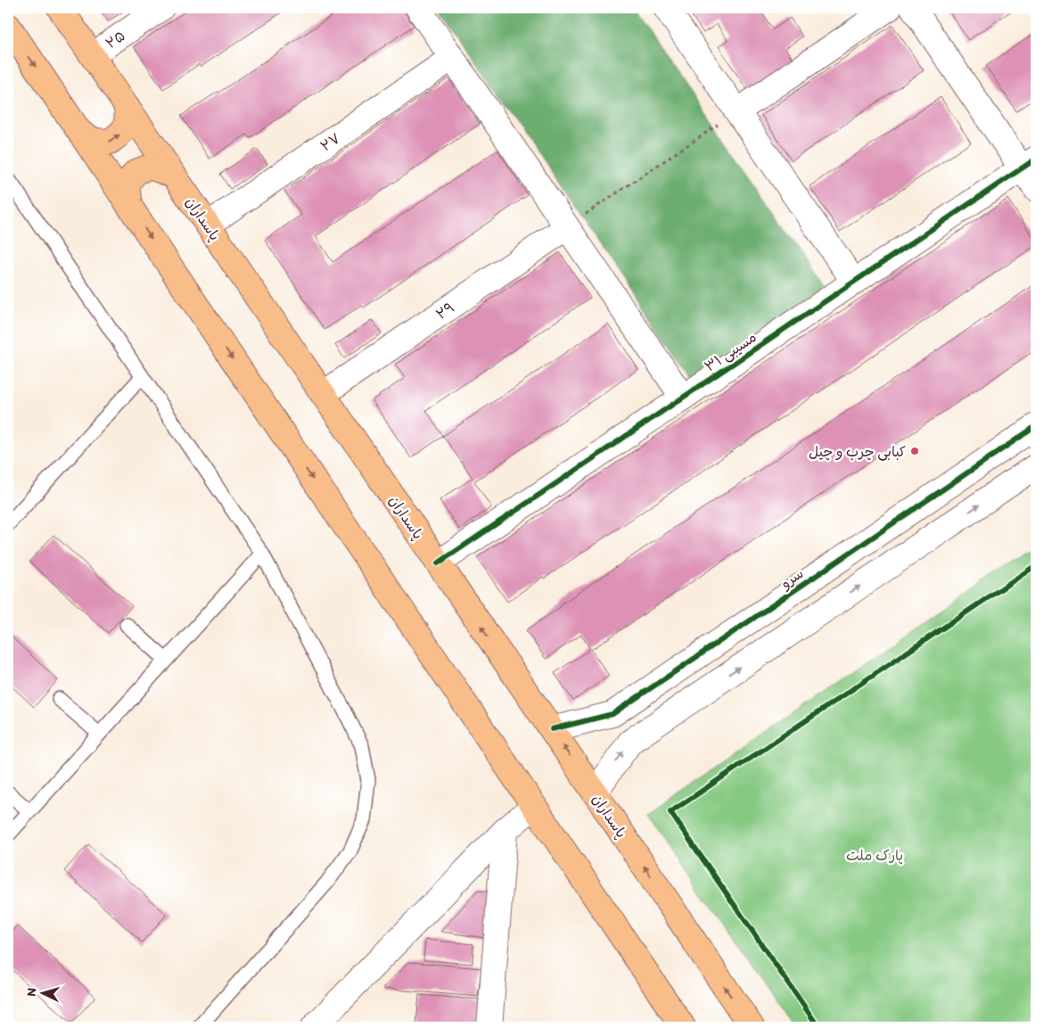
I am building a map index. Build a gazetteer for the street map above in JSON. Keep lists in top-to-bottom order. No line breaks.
{"streets":{"main road":["پاسداران"],"street":["۲۵","۲۷","۲۹","۳۱ مسیبی","سرو"]},"crossings":[["۲۵","پاسداران"],["۲۷","پاسداران"],["پاسداران","۲۹"],["پاسداران","۳۱ مسیبی"],["پاسداران","سرو"]],"parks":["پارک ملت"],"places":["کبابی چرب و چیل"],"north":"left"}
